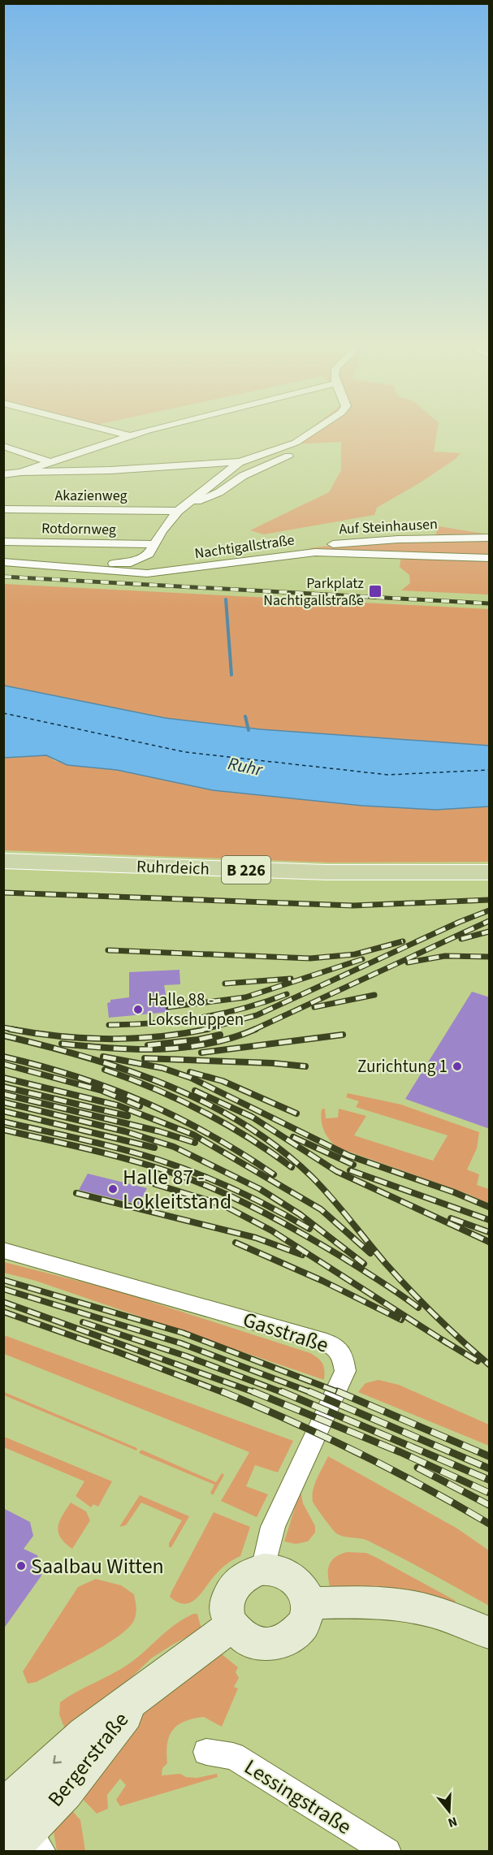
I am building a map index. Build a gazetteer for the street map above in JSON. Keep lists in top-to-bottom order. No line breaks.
{"streets":{"main road":["Ruhrdeich","B 226"],"street":["Akazienweg","Auf Steinhausen","Rotdornweg","Nachtigallstraße","Gasstraße","Bergerstraße","Lessingstraße"]},"crossings":[["Auf Steinhausen","Nachtigallstraße"],["Gasstraße","Bergerstraße"]],"water":["Ruhr"],"places":{"transit":["Parkplatz Nachtigallstraße"],"other":["Halle 88 - Lokschuppen","Zurichtung 1","Halle 87 - Lokleitstand","Saalbau Witten"]},"north":"bottom"}
